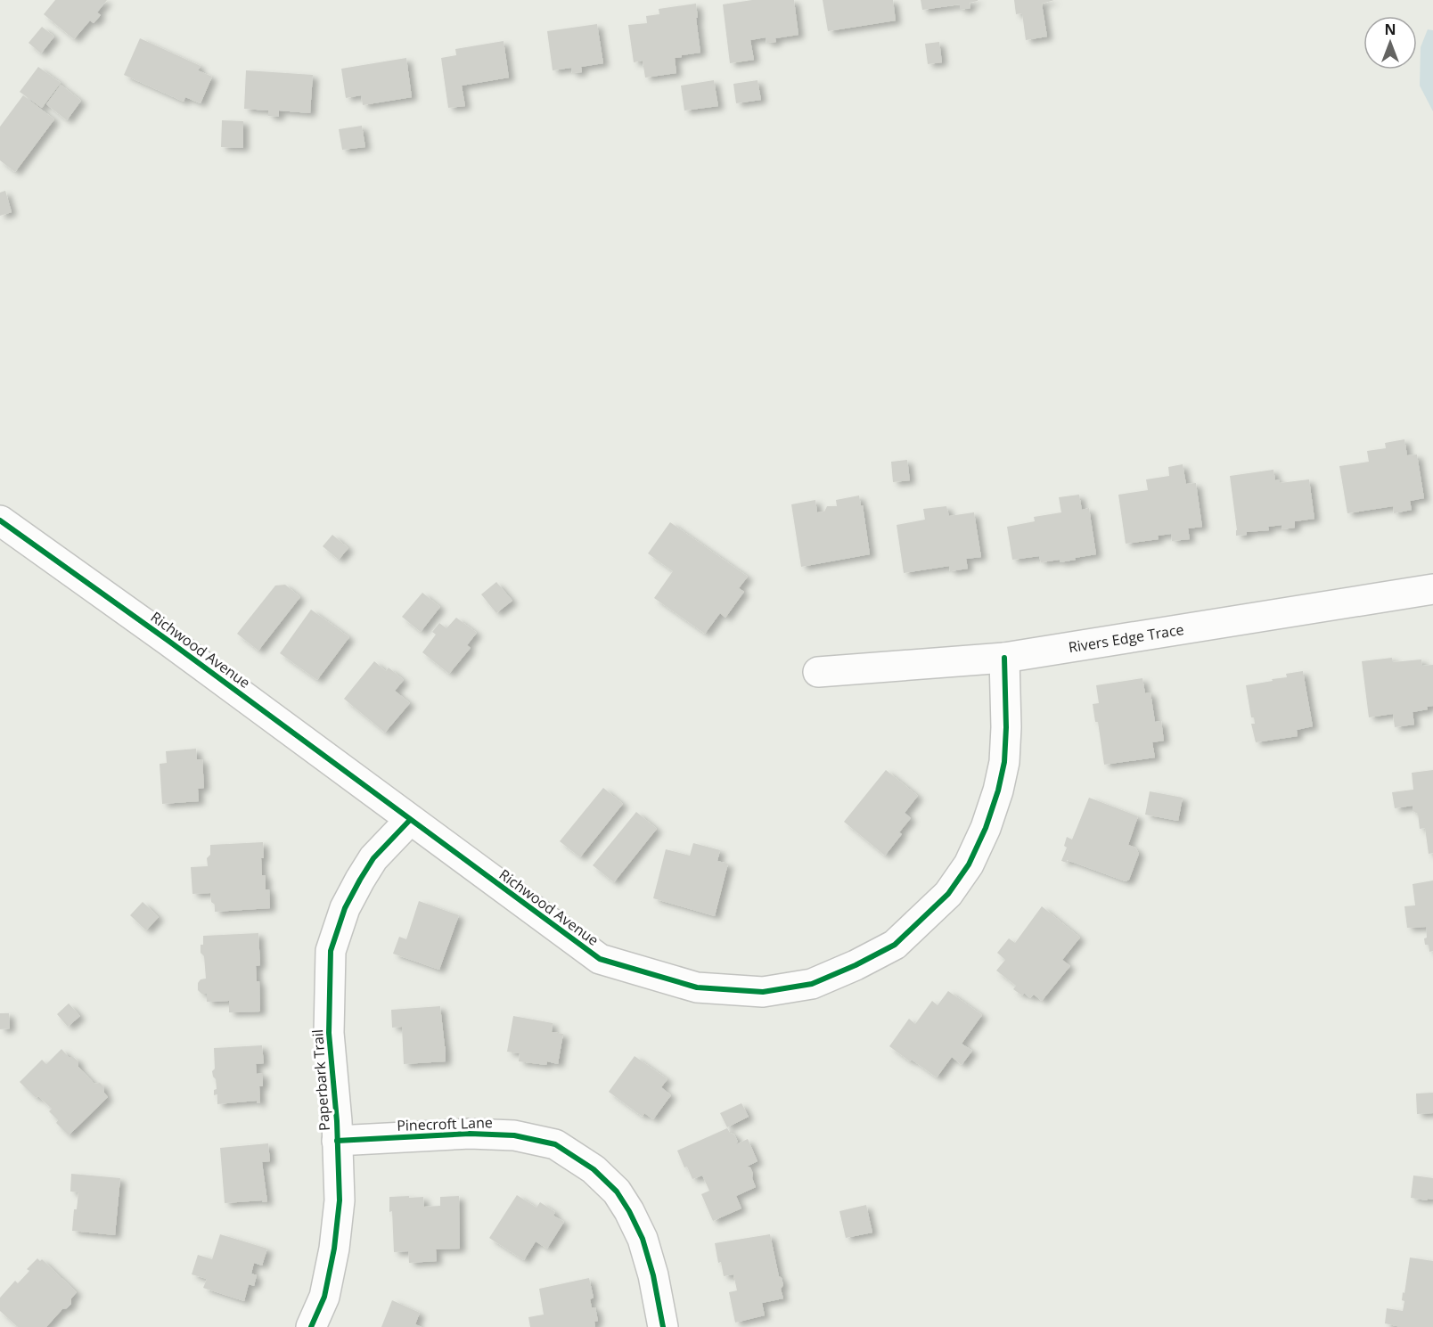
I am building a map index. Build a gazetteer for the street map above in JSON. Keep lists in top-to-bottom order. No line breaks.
{"streets":{"street":["Rivers Edge Trace","Richwood Avenue","Paperbark Trail","Pinecroft Lane"]},"crossings":[["Rivers Edge Trace","Richwood Avenue"],["Richwood Avenue","Paperbark Trail"],["Paperbark Trail","Pinecroft Lane"]],"north":"top"}
